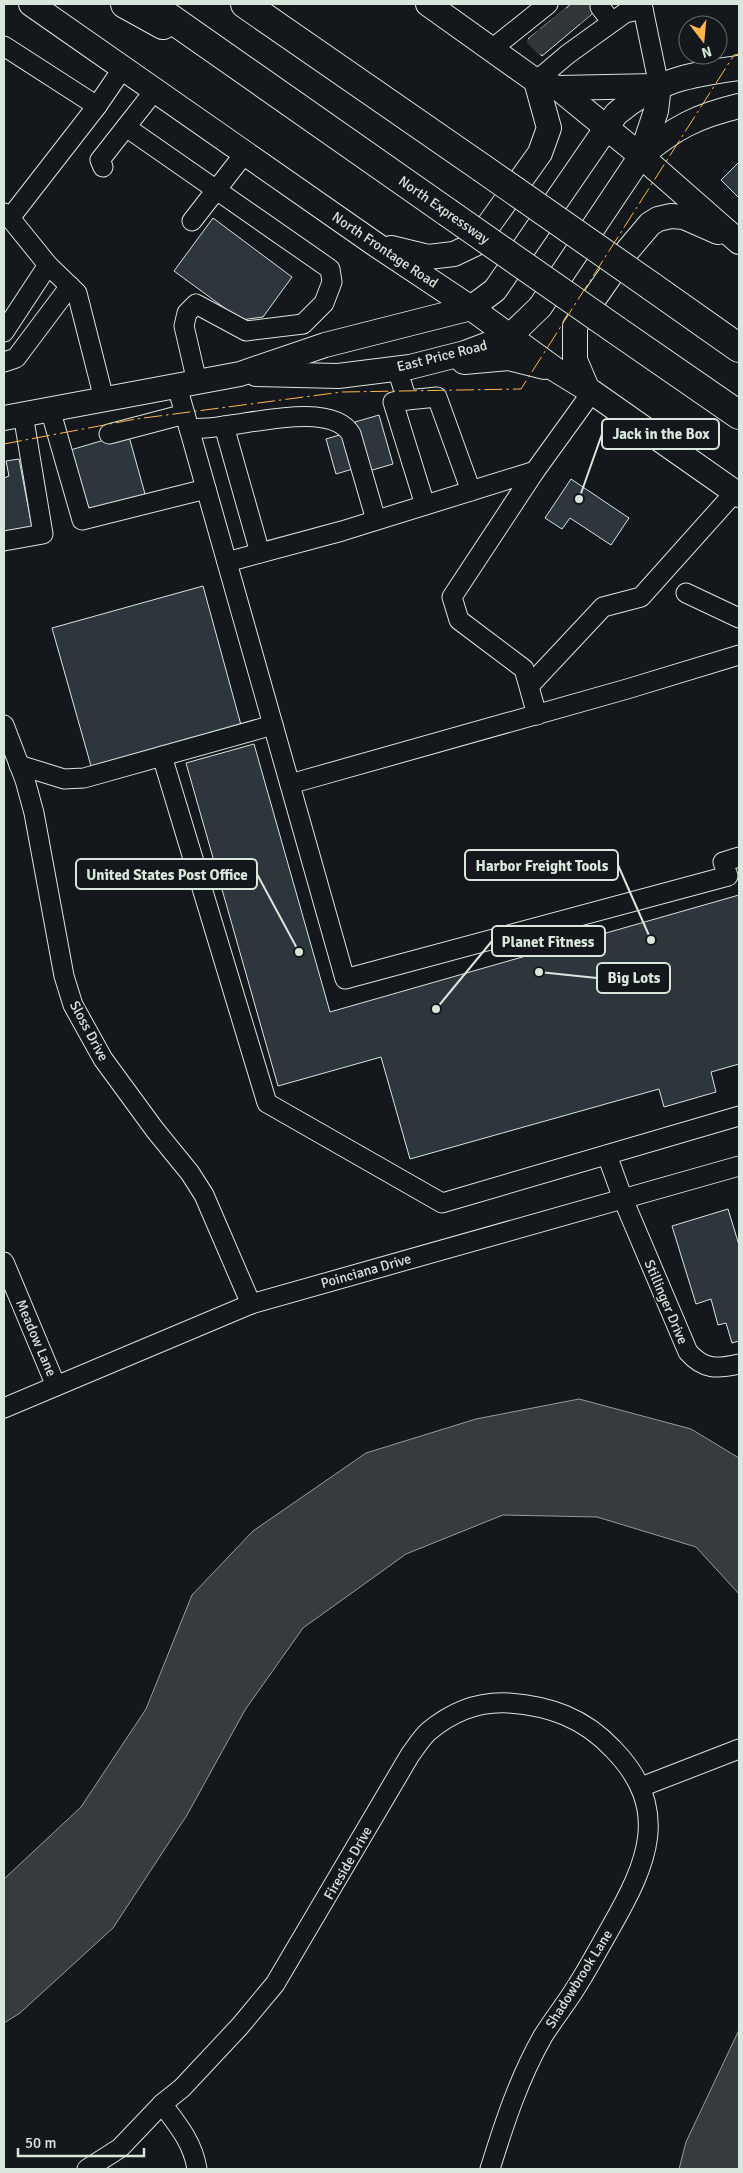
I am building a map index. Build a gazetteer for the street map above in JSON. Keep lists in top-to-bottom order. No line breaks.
{"streets":{"highway":["North Expressway"],"main road":["North Frontage Road","East Price Road"],"street":["Sloss Drive","Poinciana Drive","Stillinger Drive","Meadow Lane","Fireside Drive","Shadowbrook Lane"]},"crossings":[["North Frontage Road","East Price Road"],["Sloss Drive","Poinciana Drive"],["Poinciana Drive","Stillinger Drive"],["Poinciana Drive","Meadow Lane"],["Fireside Drive","Shadowbrook Lane"]],"places":["Jack in the Box","Harbor Freight Tools","United States Post Office","Big Lots","Planet Fitness"],"scale_bar":"50 m","north":"bottom"}
